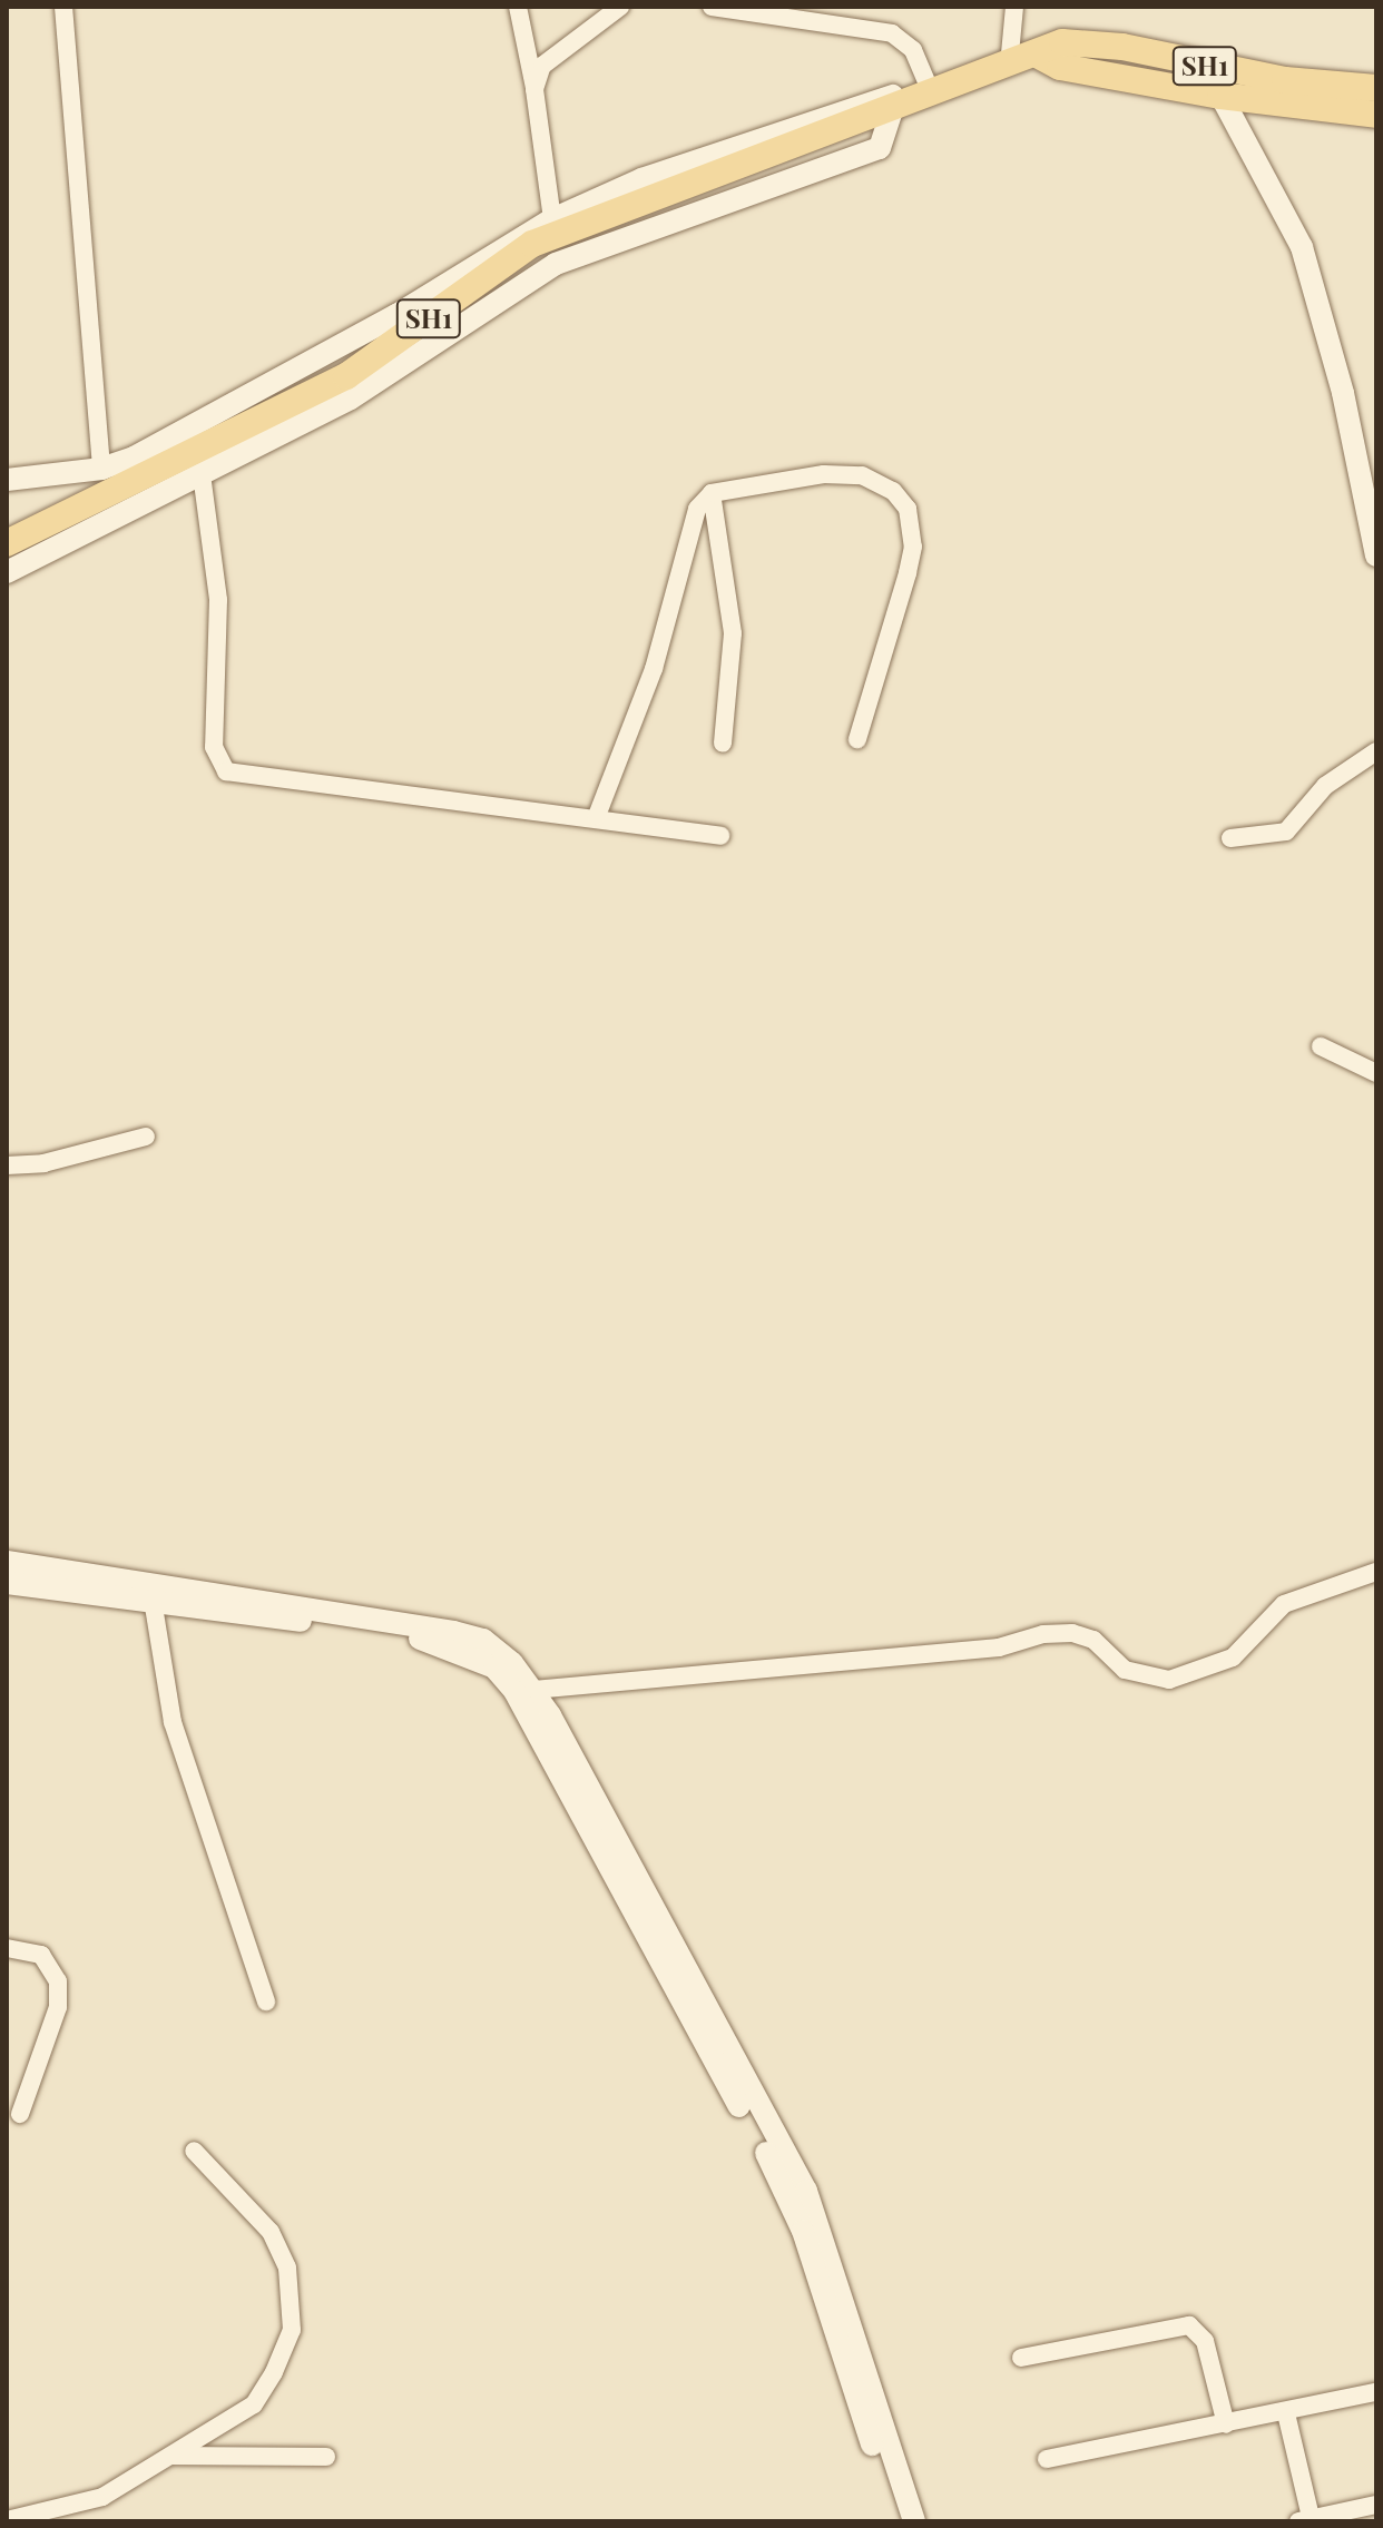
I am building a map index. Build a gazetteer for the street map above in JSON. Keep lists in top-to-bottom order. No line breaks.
{"streets":{"main road":["SH1"]}}
